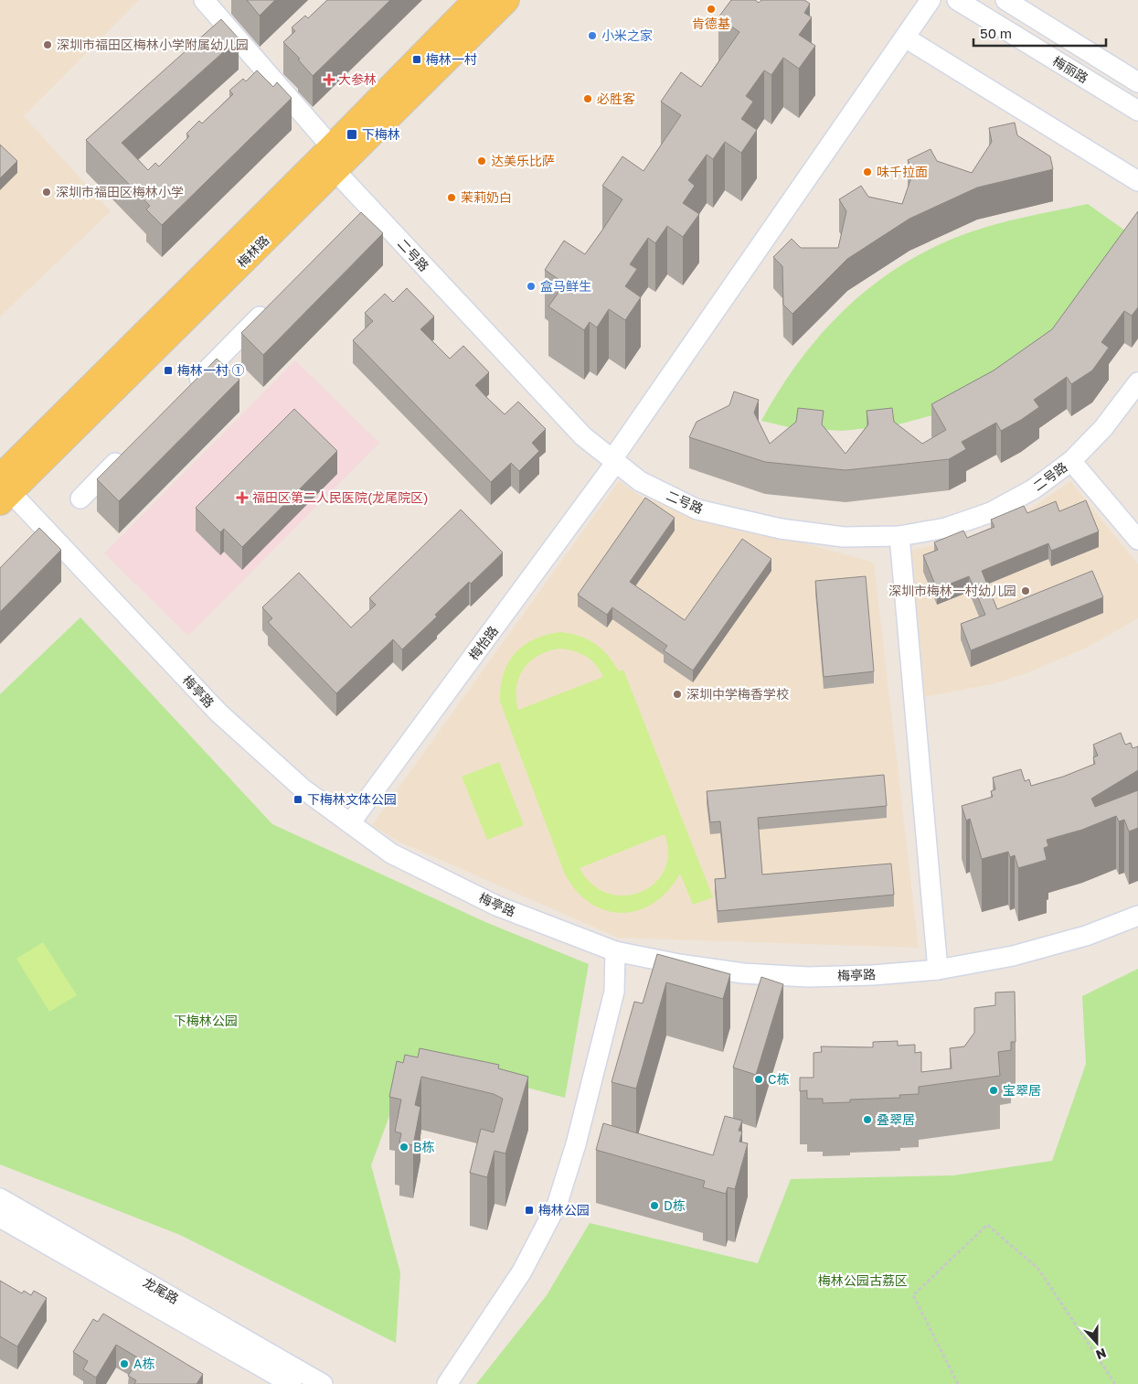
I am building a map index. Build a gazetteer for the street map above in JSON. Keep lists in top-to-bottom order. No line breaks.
{"streets":{"main road":["梅林路"],"street":["梅丽路","二号路","梅怡路","梅亭路","龙尾路"]},"crossings":[["梅林路","二号路"],["梅林路","梅亭路"],["二号路","梅怡路"],["梅怡路","梅亭路"]],"parks":["下梅林公园","梅林公园古荔区"],"places":{"other":["肯德基","小米之家","深圳市福田区梅林小学附属幼儿园","必胜客","达美乐比萨","味千拉面","深圳市福田区梅林小学","茉莉奶白","盒马鲜生","深圳市梅林一村幼儿园","深圳中学梅香学校","C栋","宝翠居","叠翠居","B栋","D栋","A栋"],"transit":["梅林一村","下梅林","梅林一村 ①","下梅林文体公园","梅林公园"],"health":["大参林","福田区第二人民医院(龙尾院区)"]},"scale_bar":"50 m","north":"bottom"}
